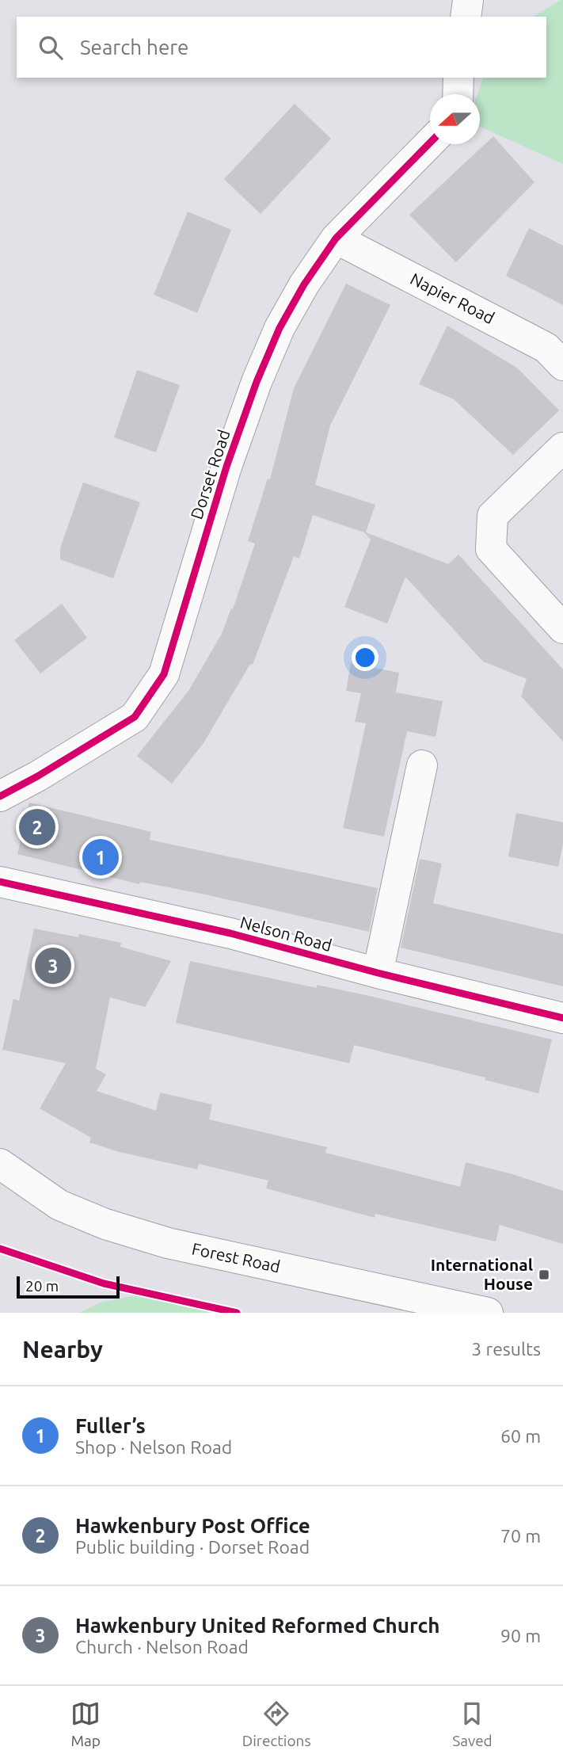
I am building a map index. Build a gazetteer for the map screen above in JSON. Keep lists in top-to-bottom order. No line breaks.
{"streets":{"street":["Napier Road","Dorset Road","Nelson Road","Forest Road"]},"crossings":[["Napier Road","Dorset Road"]],"places":{"transit":["International House"]},"scale_bar":"20 m","north":"left","page":{"search":"Search here","pins":["2","1","3"],"scale":"20 m","heading":["Nearby","3 results"],"list":[{"mark":"1","name":"Fuller’s","note":"Shop · Nelson Road","value":"60 m"},{"mark":"2","name":"Hawkenbury Post Office","note":"Public building · Dorset Road","value":"70 m"},{"mark":"3","name":"Hawkenbury United Reformed Church","note":"Church · Nelson Road","value":"90 m"}],"nav":["Map","Directions","Saved"]}}
